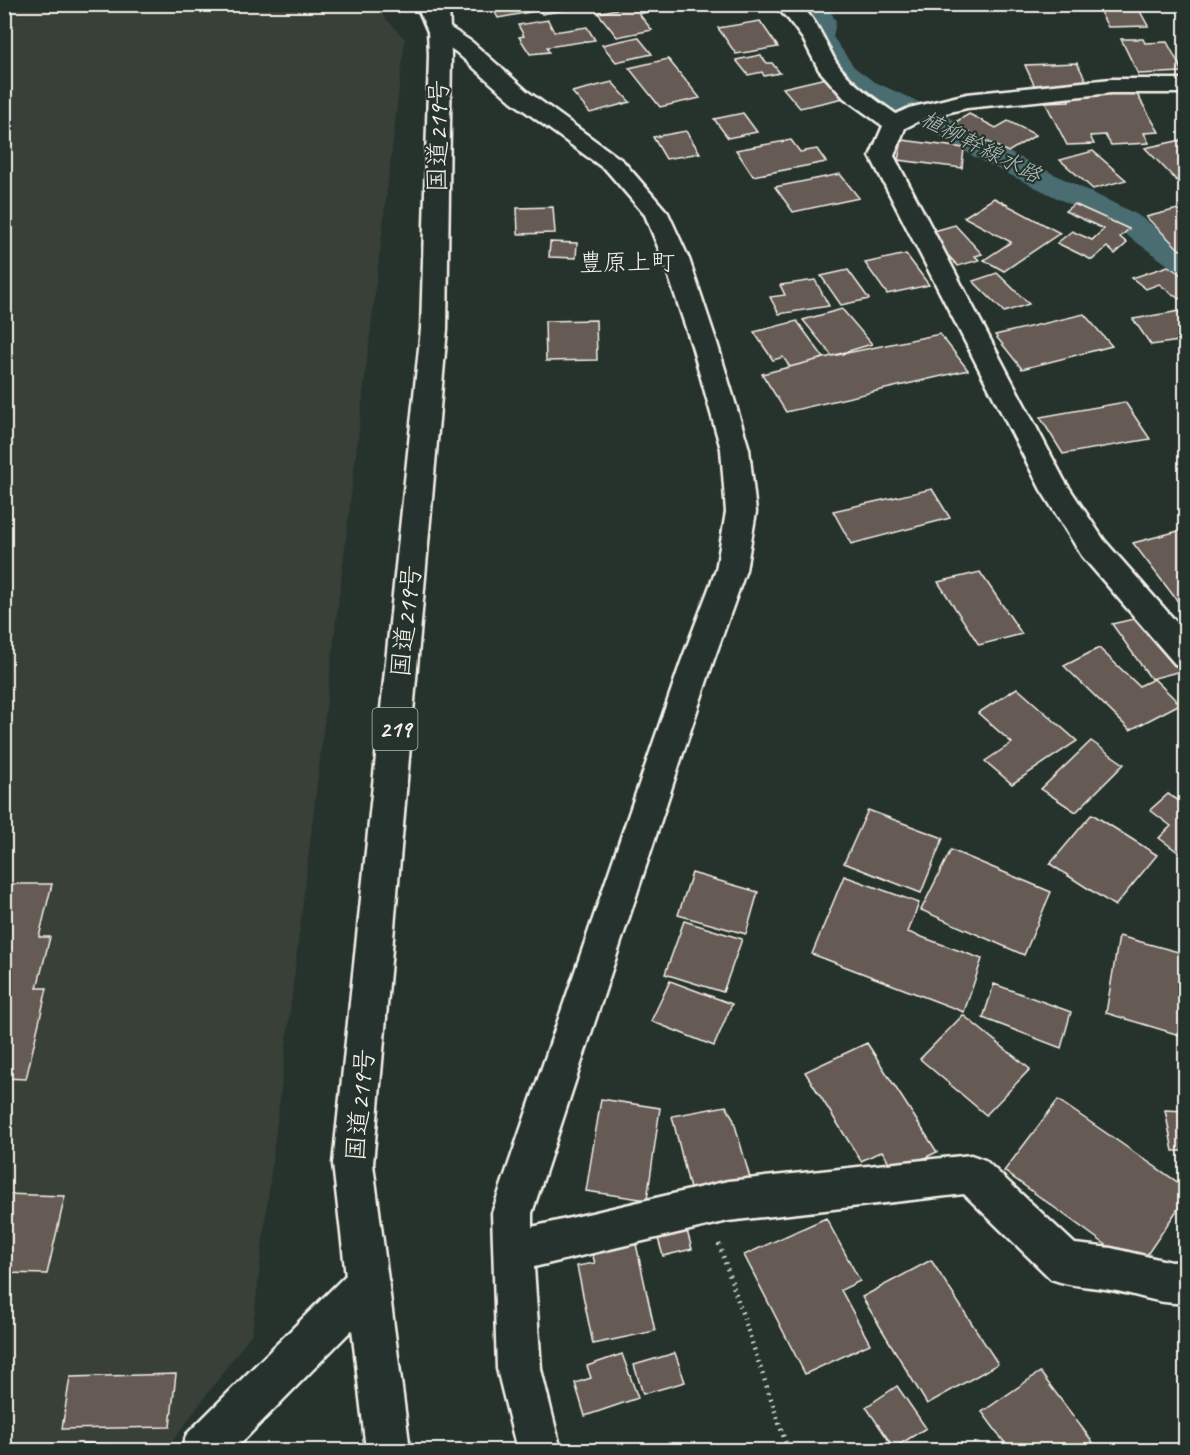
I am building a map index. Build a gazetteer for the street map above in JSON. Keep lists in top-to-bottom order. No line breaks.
{"streets":{"main road":["国道219号","219"]},"districts":["豊原上町"],"water":["植柳幹線水路"]}
